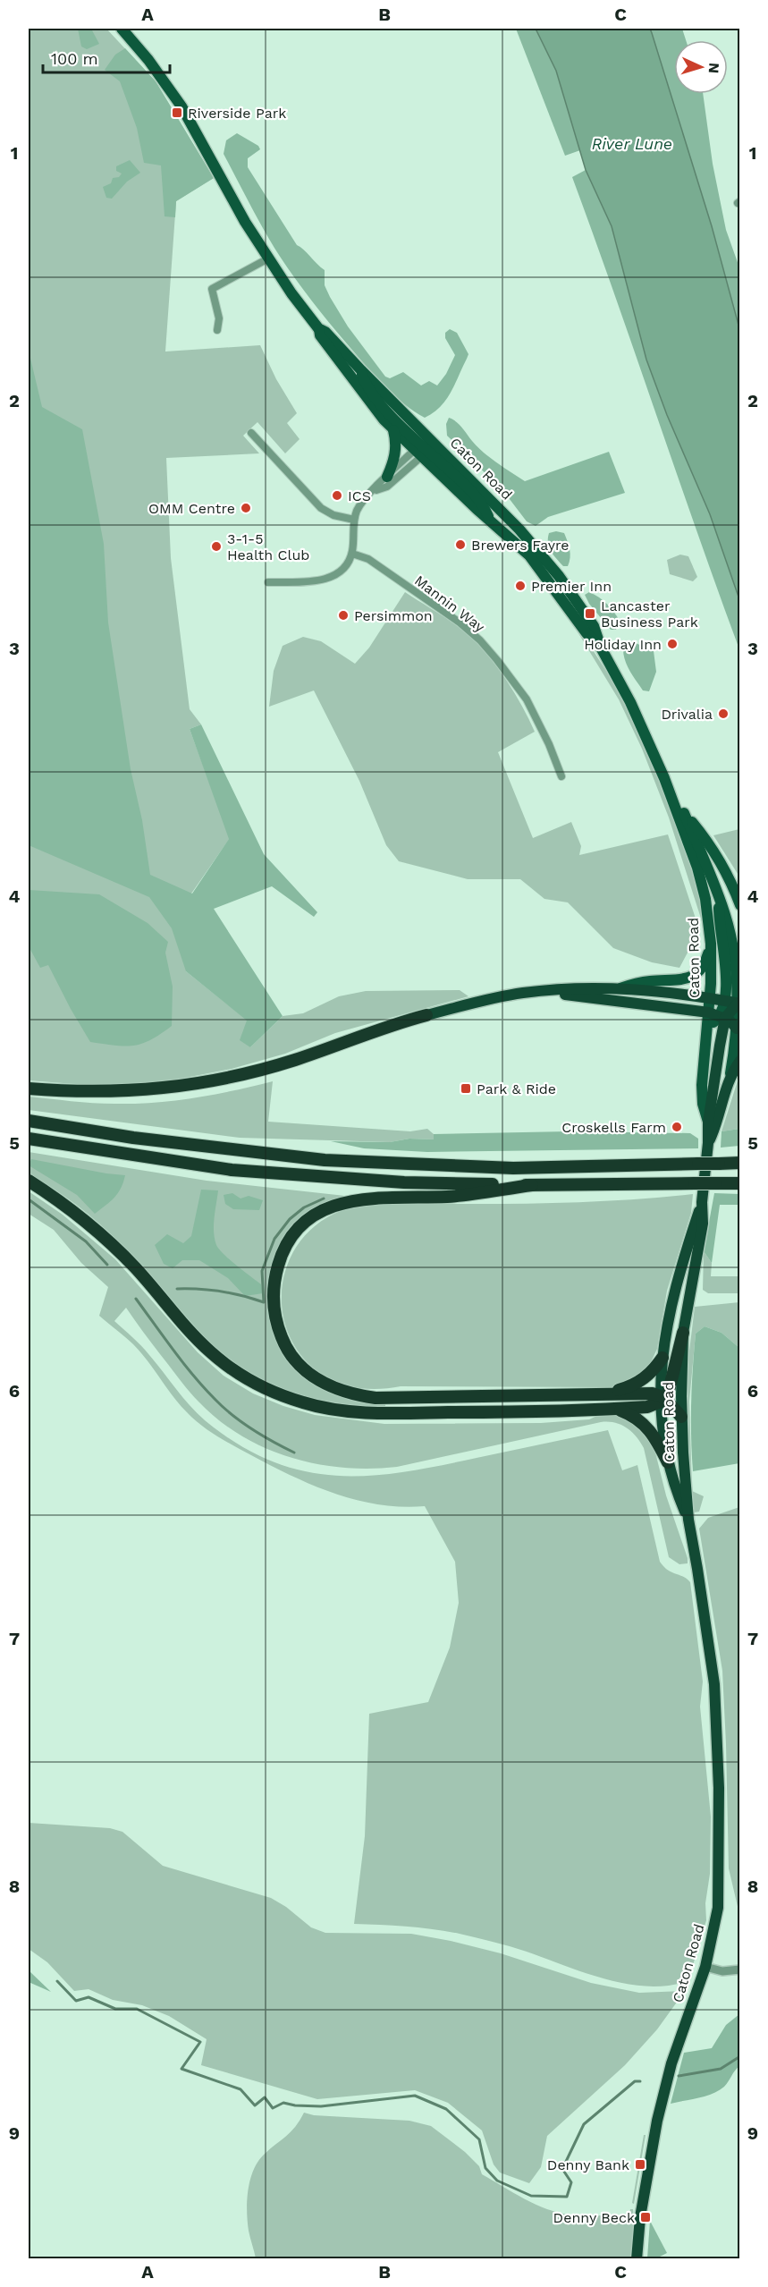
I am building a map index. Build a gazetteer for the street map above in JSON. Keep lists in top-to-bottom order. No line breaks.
{"streets":{"highway":["Caton Road"],"street":["Mannin Way"]},"water":["River Lune"],"places":{"transit":["Riverside Park","Lancaster Business Park","Park & Ride","Denny Bank","Denny Beck"],"other":["ICS","OMM Centre","Brewers Fayre","3-1-5 Health Club","Premier Inn","Persimmon","Holiday Inn","Drivalia","Croskells Farm"]},"scale_bar":"100 m","north":"right","grid":{"columns":["A","B","C"],"rows":["1","2","3","4","5","6","7","8","9"]}}
